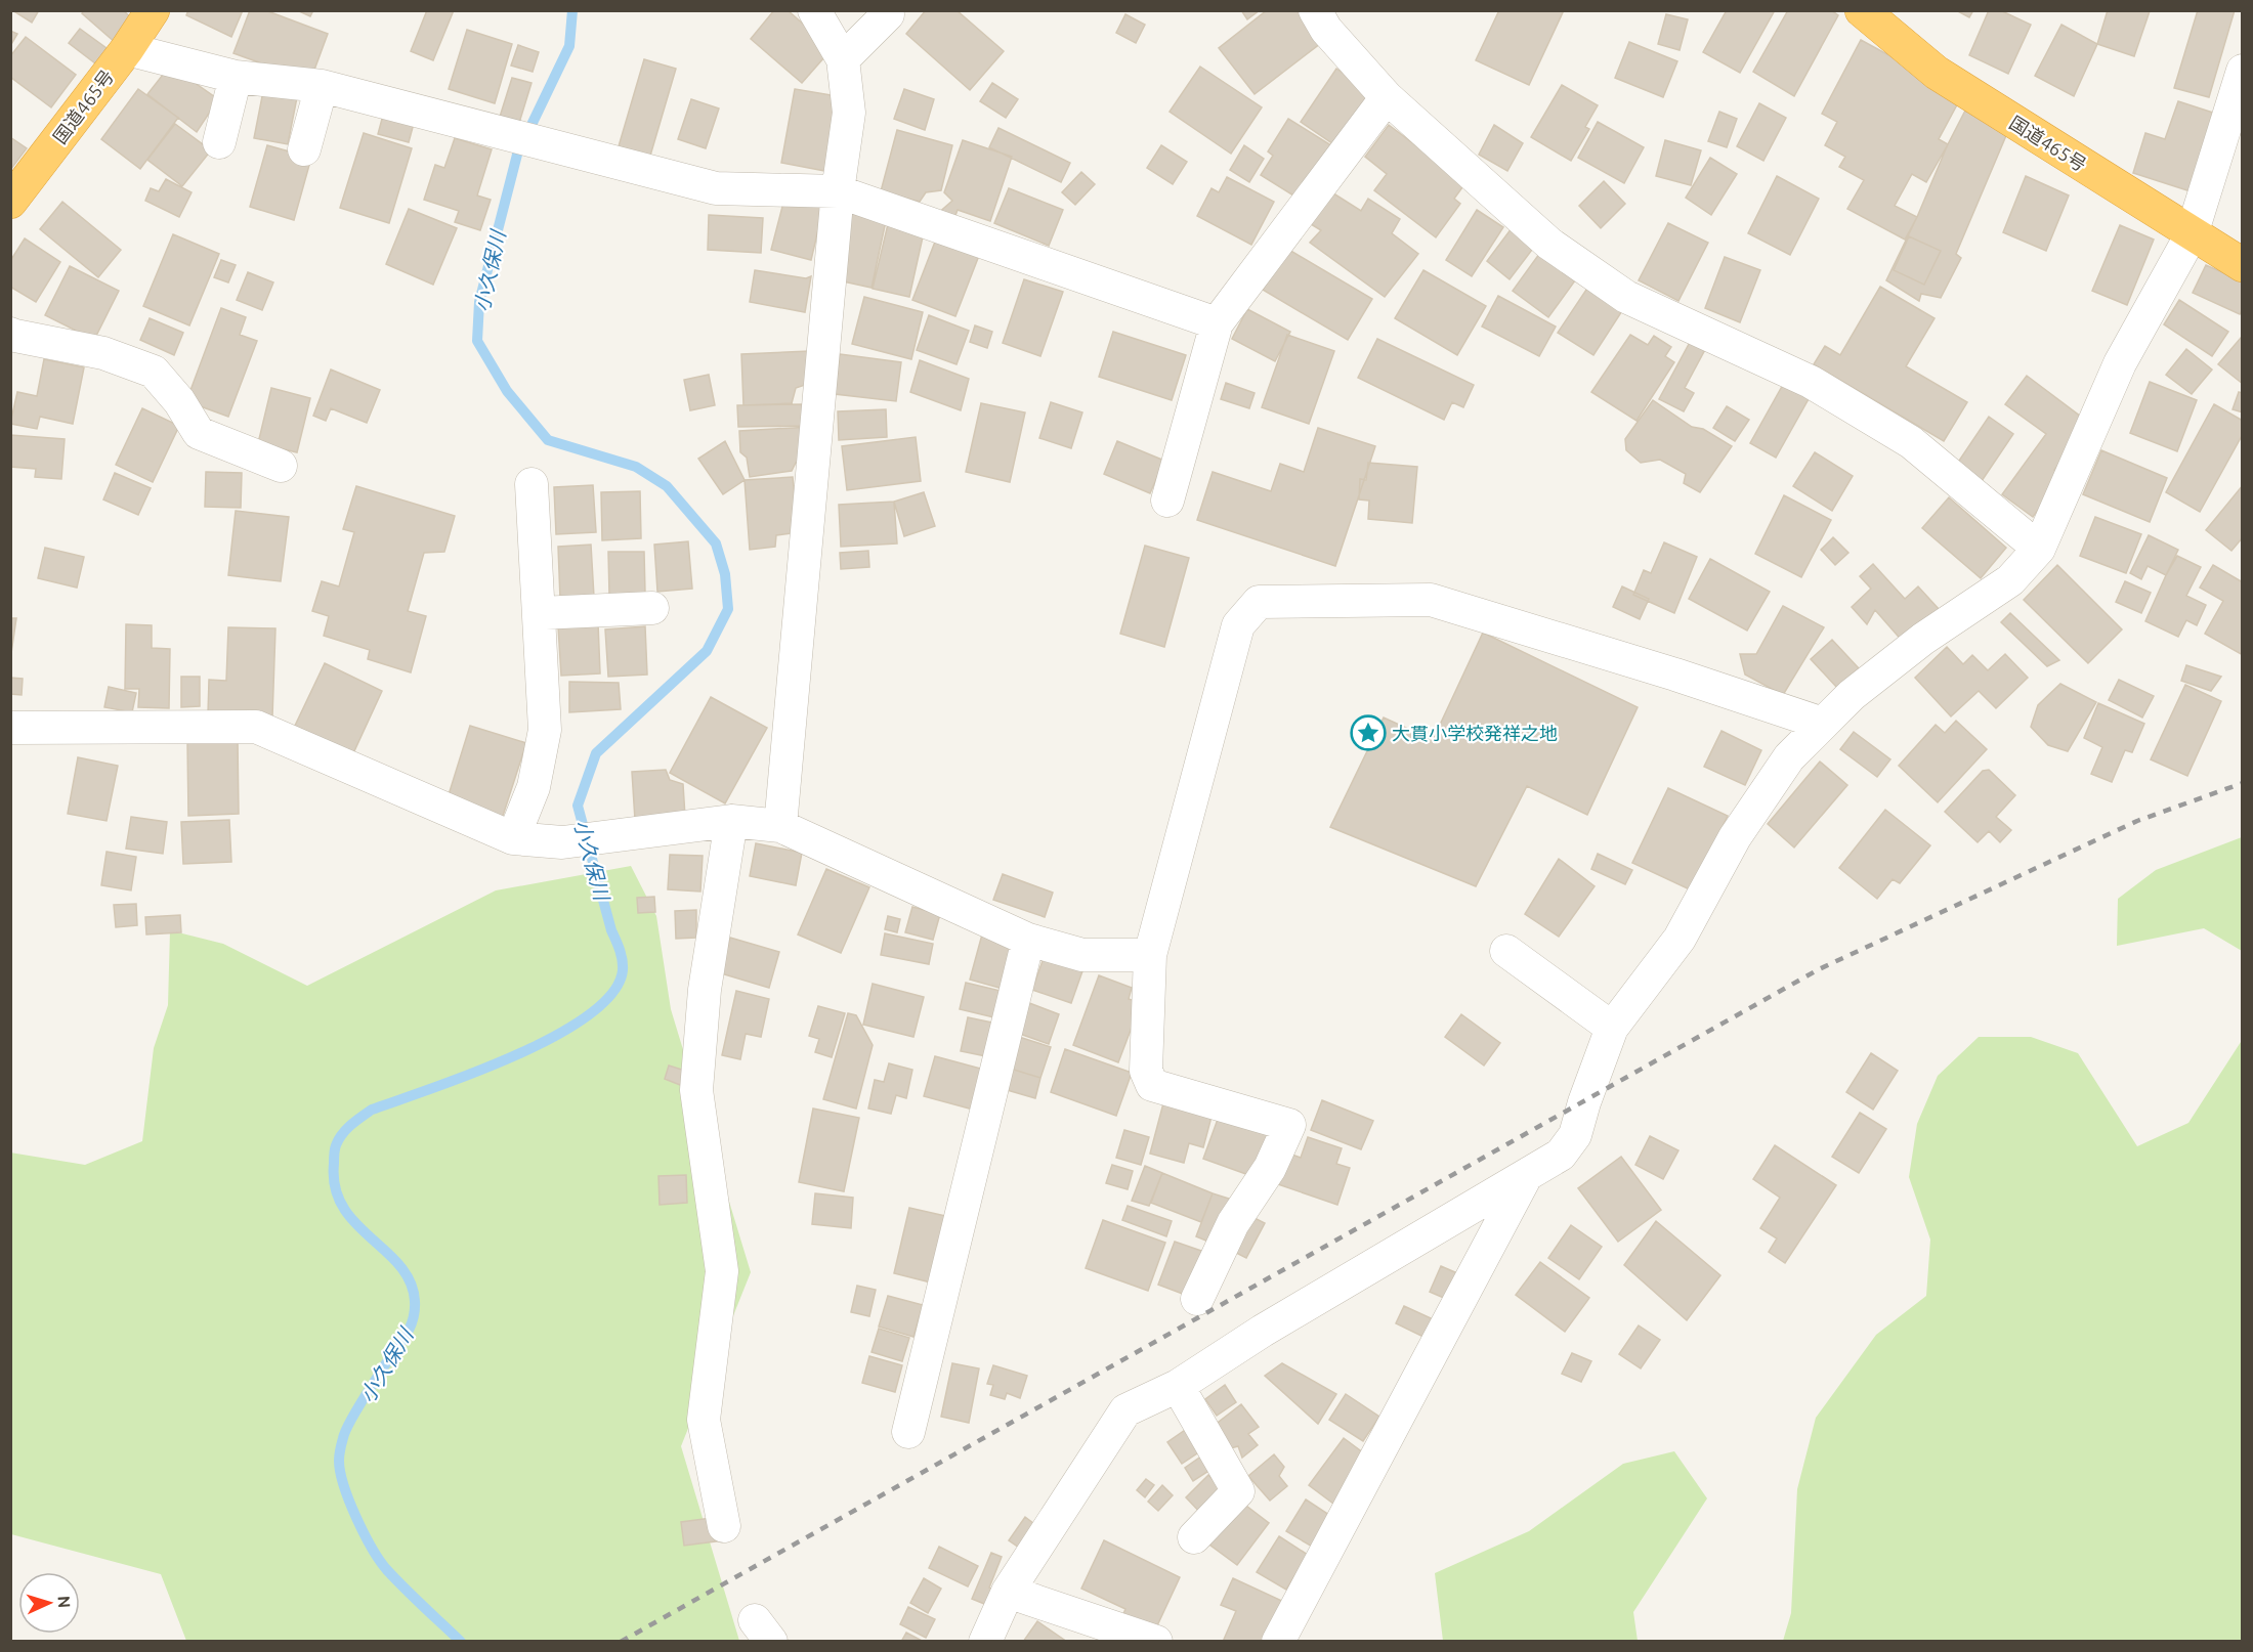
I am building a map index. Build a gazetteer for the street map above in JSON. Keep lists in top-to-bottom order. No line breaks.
{"streets":{"highway":["国道465号"]},"water":["小久保川"],"places":{"place":["大貫小学校発祥之地"]},"north":"right"}
